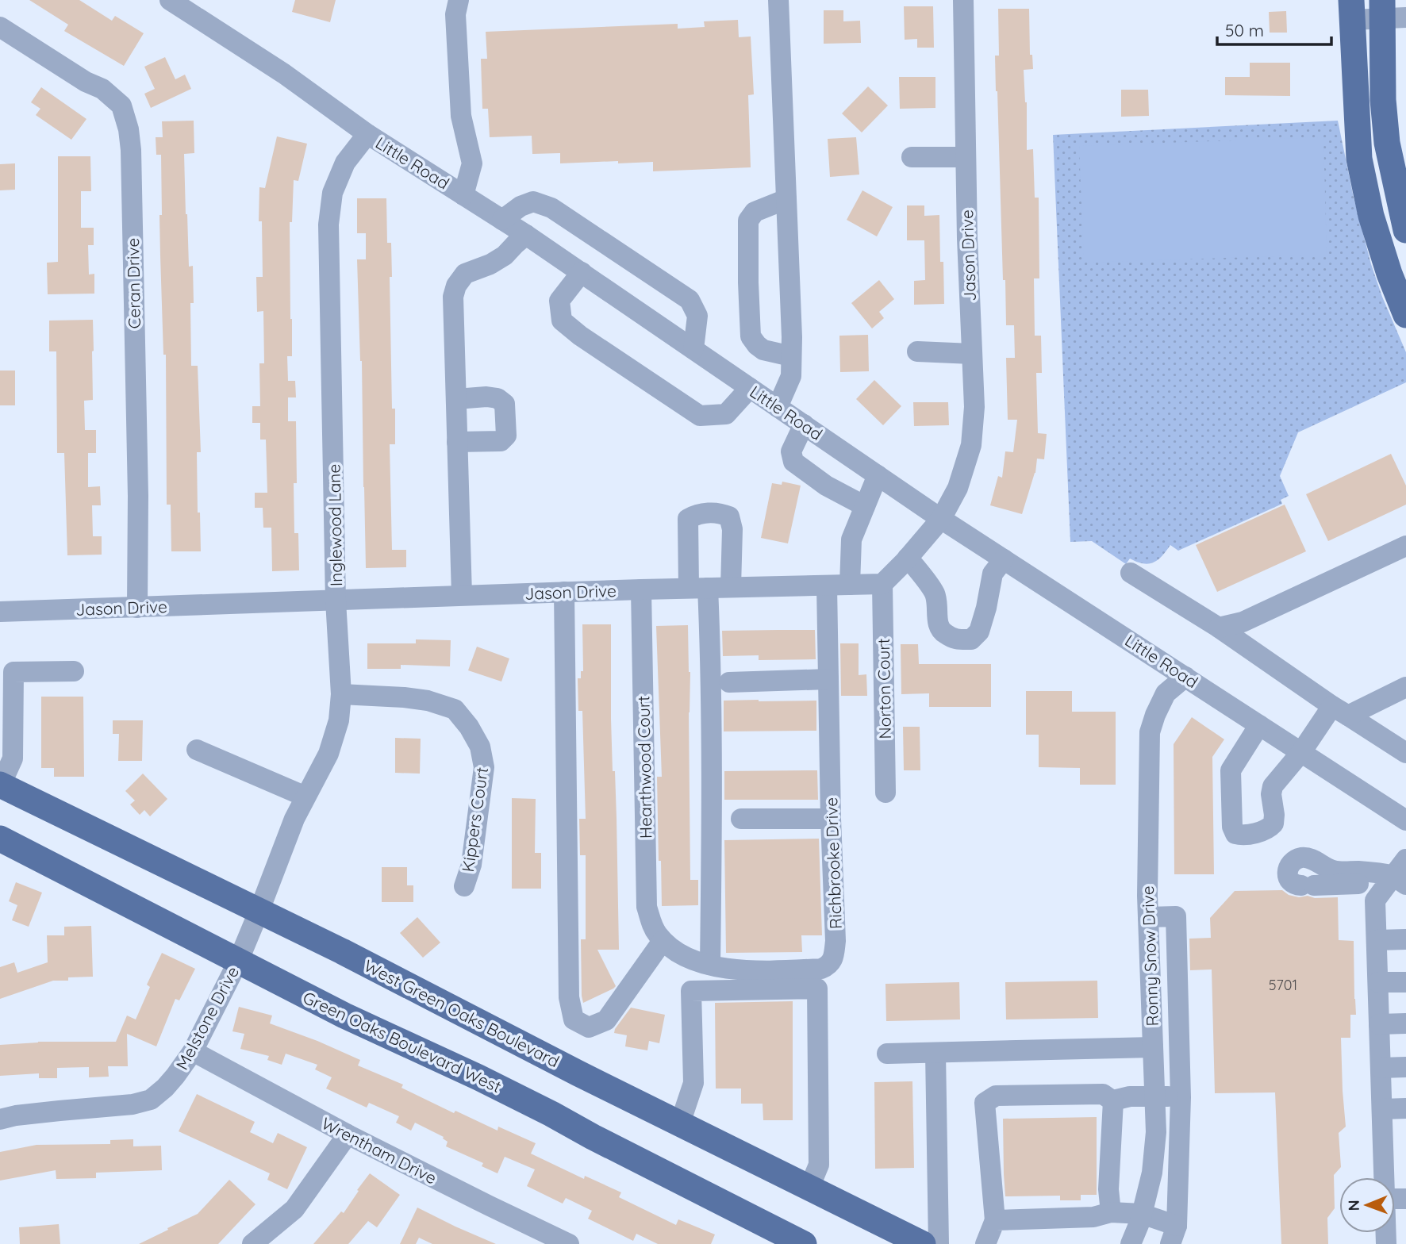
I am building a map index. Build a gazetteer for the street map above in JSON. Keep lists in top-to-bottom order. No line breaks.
{"streets":{"main road":["West Green Oaks Boulevard","Green Oaks Boulevard West"],"street":["Little Road","Jason Drive","Ceran Drive","Inglewood Lane","Norton Court","Hearthwood Court","Kippers Court","Richbrooke Drive","Ronny Snow Drive","Melstone Drive","Wrentham Drive"]},"crossings":[["Little Road","Jason Drive"],["Little Road","Inglewood Lane"],["Little Road","Ronny Snow Drive"],["Jason Drive","Ceran Drive"],["Jason Drive","Inglewood Lane"],["Jason Drive","Norton Court"],["Jason Drive","Hearthwood Court"],["Jason Drive","Richbrooke Drive"],["Inglewood Lane","Kippers Court"],["Inglewood Lane","West Green Oaks Boulevard"],["Inglewood Lane","Melstone Drive"],["Hearthwood Court","Richbrooke Drive"],["West Green Oaks Boulevard","Melstone Drive"],["Melstone Drive","Green Oaks Boulevard West"],["Melstone Drive","Wrentham Drive"]],"house_numbers":["5701"],"scale_bar":"50 m","north":"left"}
